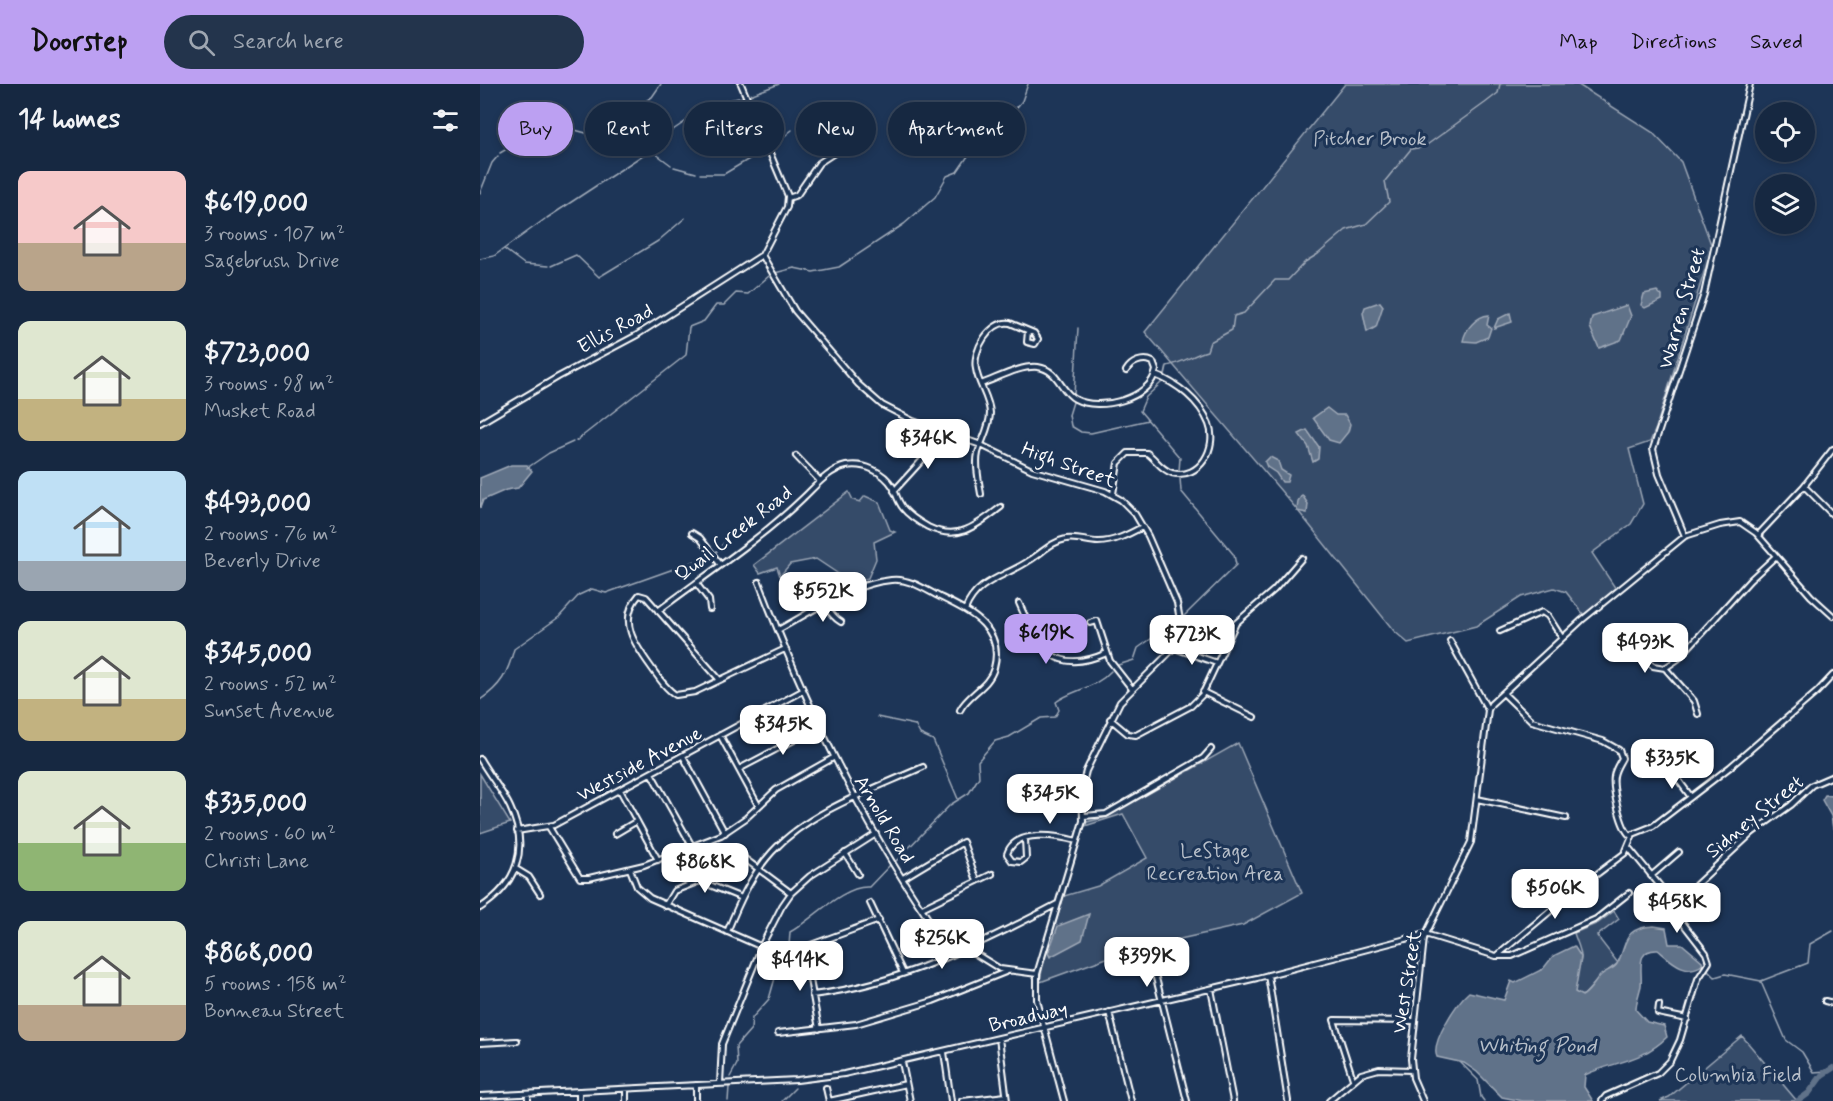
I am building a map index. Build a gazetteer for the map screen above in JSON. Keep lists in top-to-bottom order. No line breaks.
{"streets":{"street":["Warren Street","Ellis Road","High Street","Quail Creek Road","Westside Avenue","Sidney Street","Arnold Road","West Street","Broadway"]},"crossings":[["Ellis Road","High Street"],["Westside Avenue","Arnold Road"],["West Street","Broadway"]],"water":["Whiting Pond"],"parks":["Pitcher Brook","LeStage Recreation Area","Columbia Field"],"page":{"header":"Doorstep","search":"Search here","nav":["Map","Directions","Saved"],"heading":"14 homes","chip":["Buy","Rent","Filters","New","Apartment"],"list":[{"name":"$619,000","note":"3 rooms · 107 m² · Sagebrush Drive"},{"name":"$723,000","note":"3 rooms · 98 m² · Musket Road"},{"name":"$493,000","note":"2 rooms · 76 m² · Beverly Drive"},{"name":"$345,000","note":"2 rooms · 52 m² · Sunset Avenue"},{"name":"$335,000","note":"2 rooms · 60 m² · Christi Lane"},{"name":"$868,000","note":"5 rooms · 158 m² · Bonneau Street"}],"price":["$346K","$552K","$619K","$723K","$493K","$345K","$335K","$345K","$868K","$506K","$458K","$256K","$399K","$414K"]}}
